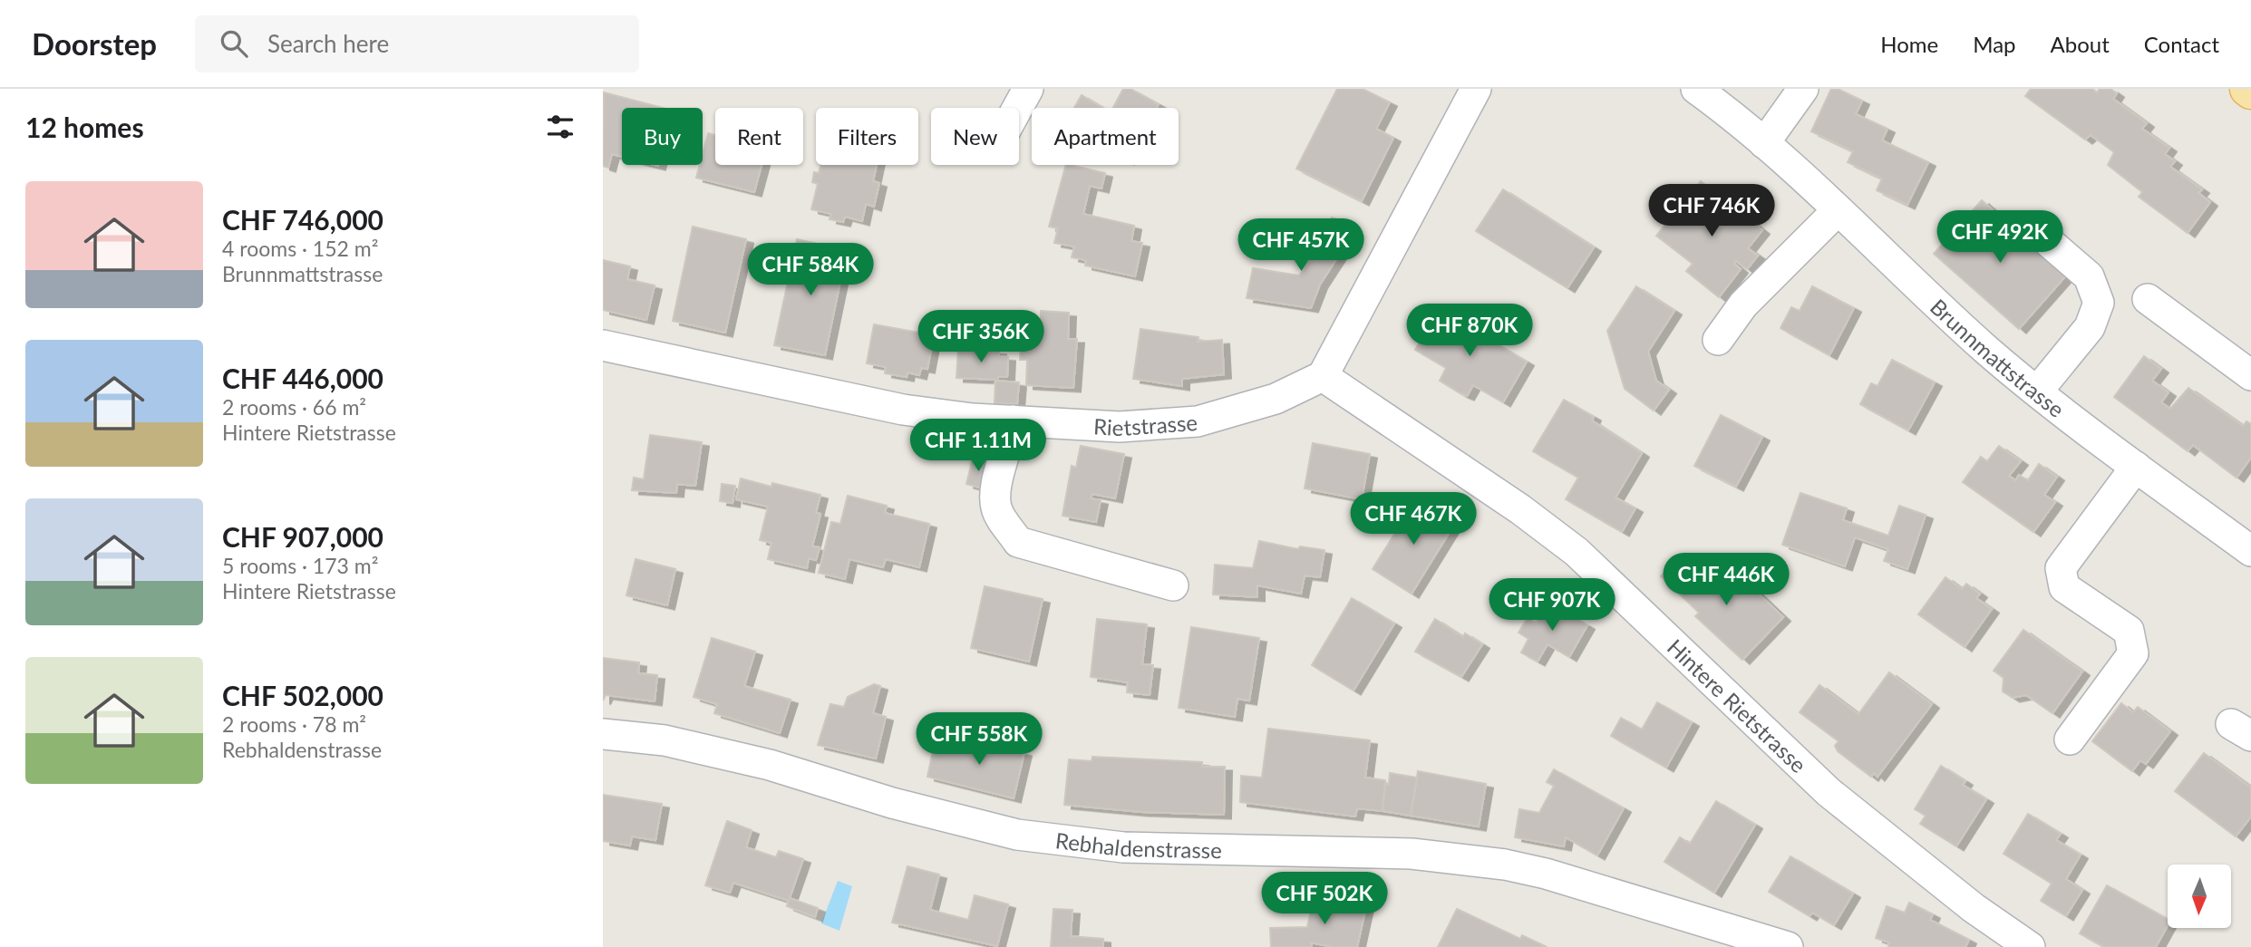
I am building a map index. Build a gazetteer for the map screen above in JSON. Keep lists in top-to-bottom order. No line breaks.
{"streets":{"street":["Brunnmattstrasse","Rietstrasse","Hintere Rietstrasse","Rebhaldenstrasse"]},"crossings":[["Rietstrasse","Hintere Rietstrasse"]],"north":"bottom","page":{"header":"Doorstep","search":"Search here","nav":["Home","Map","About","Contact"],"heading":"12 homes","chip":["Buy","Rent","Filters","New","Apartment"],"list":[{"name":"CHF 746,000","note":"4 rooms · 152 m² · Brunnmattstrasse"},{"name":"CHF 446,000","note":"2 rooms · 66 m² · Hintere Rietstrasse"},{"name":"CHF 907,000","note":"5 rooms · 173 m² · Hintere Rietstrasse"},{"name":"CHF 502,000","note":"2 rooms · 78 m² · Rebhaldenstrasse"}],"price":["CHF 746K","CHF 492K","CHF 457K","CHF 584K","CHF 870K","CHF 356K","CHF 1.11M","CHF 467K","CHF 446K","CHF 907K","CHF 558K","CHF 502K"]}}
